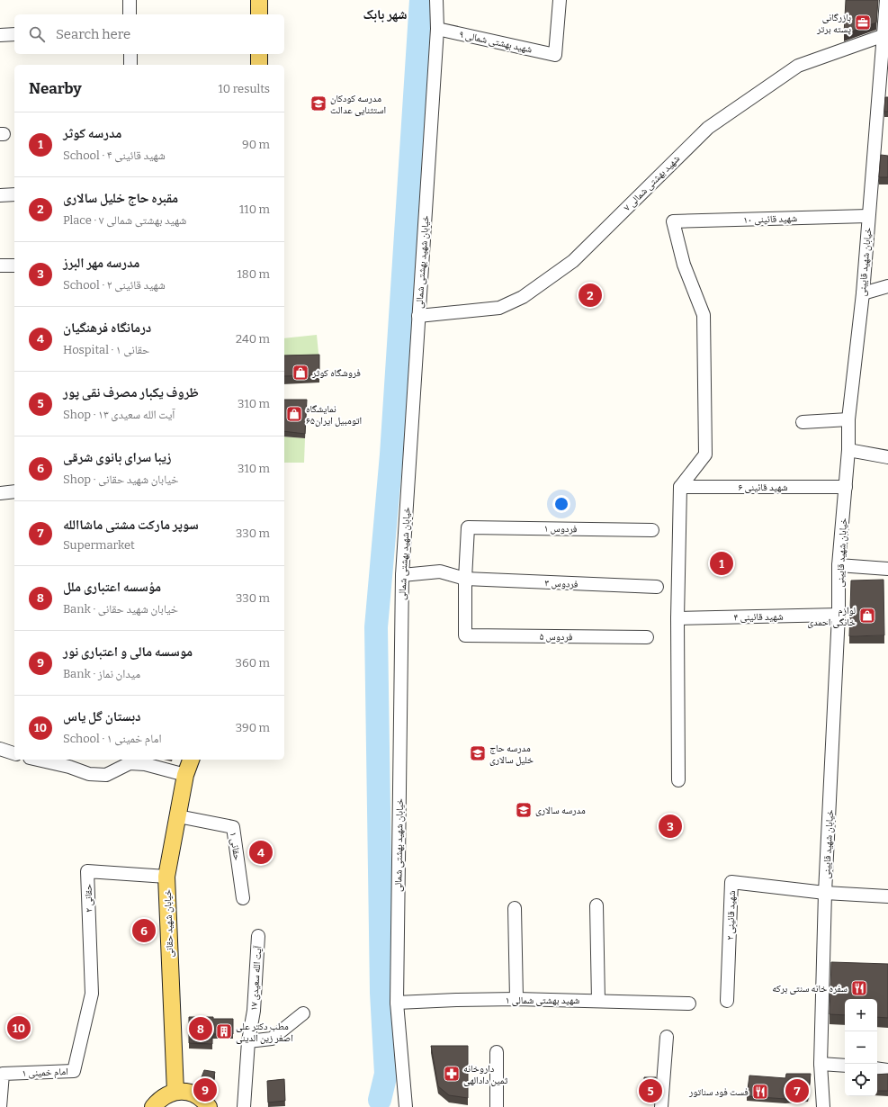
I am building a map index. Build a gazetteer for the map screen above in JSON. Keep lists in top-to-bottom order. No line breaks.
{"streets":{"main road":["خیابان شهید حقانی"],"street":["شهید بهشتی شمالی ۹","شهید بهشتی شمالی ۷","شهید قائینی ۱۰","خیابان شهید بهشتی شمالی","خیابان شهید قایینی","شهید قائینی ۶","فردوس ۱","فردوس ۳","شهید قائینی ۴","فردوس ۵","حقانی ۱","حقانی ۲","شهید قائینی ۲","آیت الله سعیدی ۱۷","شهید بهشتی شمالی ۱","امام خمینی ۱"]},"crossings":[["شهید بهشتی شمالی ۹","خیابان شهید بهشتی شمالی"],["شهید بهشتی شمالی ۷","خیابان شهید بهشتی شمالی"],["شهید بهشتی شمالی ۷","خیابان شهید قایینی"],["شهید قائینی ۱۰","خیابان شهید قایینی"],["شهید قائینی ۱۰","شهید قائینی ۶"],["خیابان شهید بهشتی شمالی","فردوس ۳"],["خیابان شهید بهشتی شمالی","شهید بهشتی شمالی ۱"],["خیابان شهید قایینی","شهید قائینی ۶"],["خیابان شهید قایینی","شهید قائینی ۴"],["خیابان شهید قایینی","شهید قائینی ۲"],["فردوس ۱","فردوس ۳"],["فردوس ۱","فردوس ۵"],["فردوس ۳","فردوس ۵"],["حقانی ۱","خیابان شهید حقانی"],["حقانی ۲","خیابان شهید حقانی"],["حقانی ۲","امام خمینی ۱"]],"districts":["شهر بابک"],"places":{"office":["بازرگانی پسته برتر"],"school or university":["مدرسه کودکان استثنایی عدالت","مدرسه حاج خلیل سالاری","مدرسه سالاری"],"shop":["فروشگاه کوثر","نمایشگاه اتومبیل ایران۶۵","لوازم خانگی احمدی"],"restaurant":["سفره خانه سنتی برکه","فست فود سناتور"],"building":["مطب دکتر علی اصغر زین الدینی"],"pharmacy":["داروخانه ثمین دادالهی"]},"page":{"search":"Search here","heading":["Nearby","10 results"],"list":[{"mark":"1","name":"مدرسه کوثر","note":"School · شهید قائینی ۴","value":"90 m"},{"mark":"2","name":"مقبره حاج خلیل سالاری","note":"Place · شهید بهشتی شمالی ۷","value":"110 m"},{"mark":"3","name":"مدرسه مهر البرز","note":"School · شهید قائینی ۲","value":"180 m"},{"mark":"4","name":"درمانگاه فرهنگیان","note":"Hospital · حقانی ۱","value":"240 m"},{"mark":"5","name":"ظروف یکبار مصرف نقی پور","note":"Shop · آیت الله سعیدی ۱۳","value":"310 m"},{"mark":"6","name":"زیبا سرای بانوی شرقی","note":"Shop · خیابان شهید حقانی","value":"310 m"},{"mark":"7","name":"سوپر مارکت مشتی ماشاالله","note":"Supermarket","value":"330 m"},{"mark":"8","name":"مؤسسه اعتباری ملل","note":"Bank · خیابان شهید حقانی","value":"330 m"},{"mark":"9","name":"موسسه مالی و اعتباری نور","note":"Bank · میدان نماز","value":"360 m"},{"mark":"10","name":"دبستان گل یاس","note":"School · امام خمینی ۱","value":"390 m"}],"pins":["2","1","3","4","6","10","8","9","5","7"],"map_buttons":["+","−"]}}
